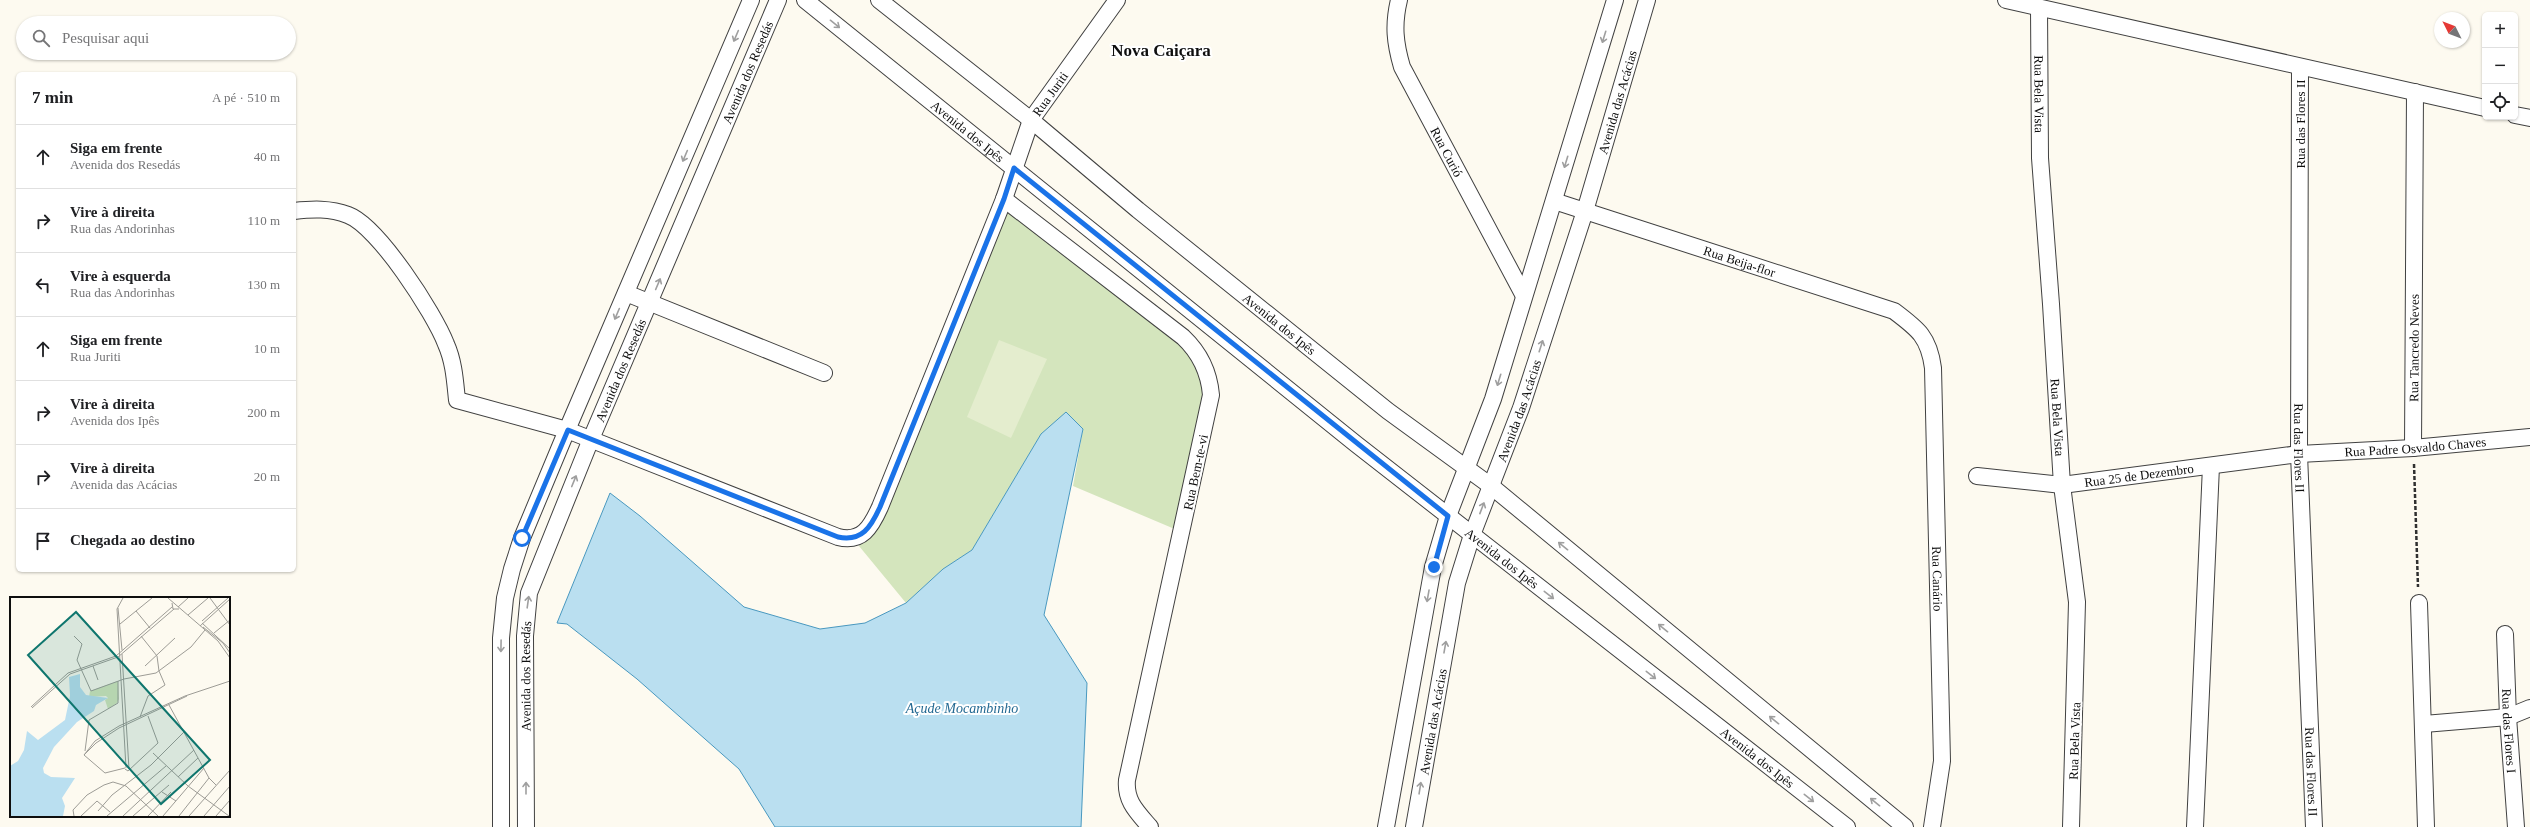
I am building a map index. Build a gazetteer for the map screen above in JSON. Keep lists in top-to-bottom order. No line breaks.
{"streets":{"street":["Avenida dos Resedás","Rua Juriti","Rua Bela Vista","Avenida das Acácias","Rua das Flores II","Avenida dos Ipês","Rua Curió","Rua Beija-flor","Rua Tancredo Neves","Rua Padre Osvaldo Chaves","Rua Bem-te-vi","Rua 25 de Dezembro","Rua Canário","Rua das Flores I"]},"crossings":[["Avenida dos Resedás","Rua Juriti"],["Rua Juriti","Avenida dos Ipês"],["Rua Juriti","Rua Bem-te-vi"],["Rua Bela Vista","Rua 25 de Dezembro"],["Avenida das Acácias","Avenida dos Ipês"],["Avenida das Acácias","Rua Curió"],["Avenida das Acácias","Rua Beija-flor"],["Rua das Flores II","Rua Padre Osvaldo Chaves"],["Rua das Flores II","Rua 25 de Dezembro"],["Rua Beija-flor","Rua Canário"],["Rua Tancredo Neves","Rua Padre Osvaldo Chaves"],["Rua Padre Osvaldo Chaves","Rua 25 de Dezembro"]],"districts":["Nova Caiçara"],"water":["Açude Mocambinho"],"north":"top left","page":{"map_buttons":["+","−"],"search":"Pesquisar aqui","heading":["7 min","A pé · 510 m"],"list":[["Siga em frente","Avenida dos Resedás","40 m"],["Vire à direita","Rua das Andorinhas","110 m"],["Vire à esquerda","Rua das Andorinhas","130 m"],["Siga em frente","Rua Juriti","10 m"],["Vire à direita","Avenida dos Ipês","200 m"],["Vire à direita","Avenida das Acácias","20 m"],"Chegada ao destino"]}}
